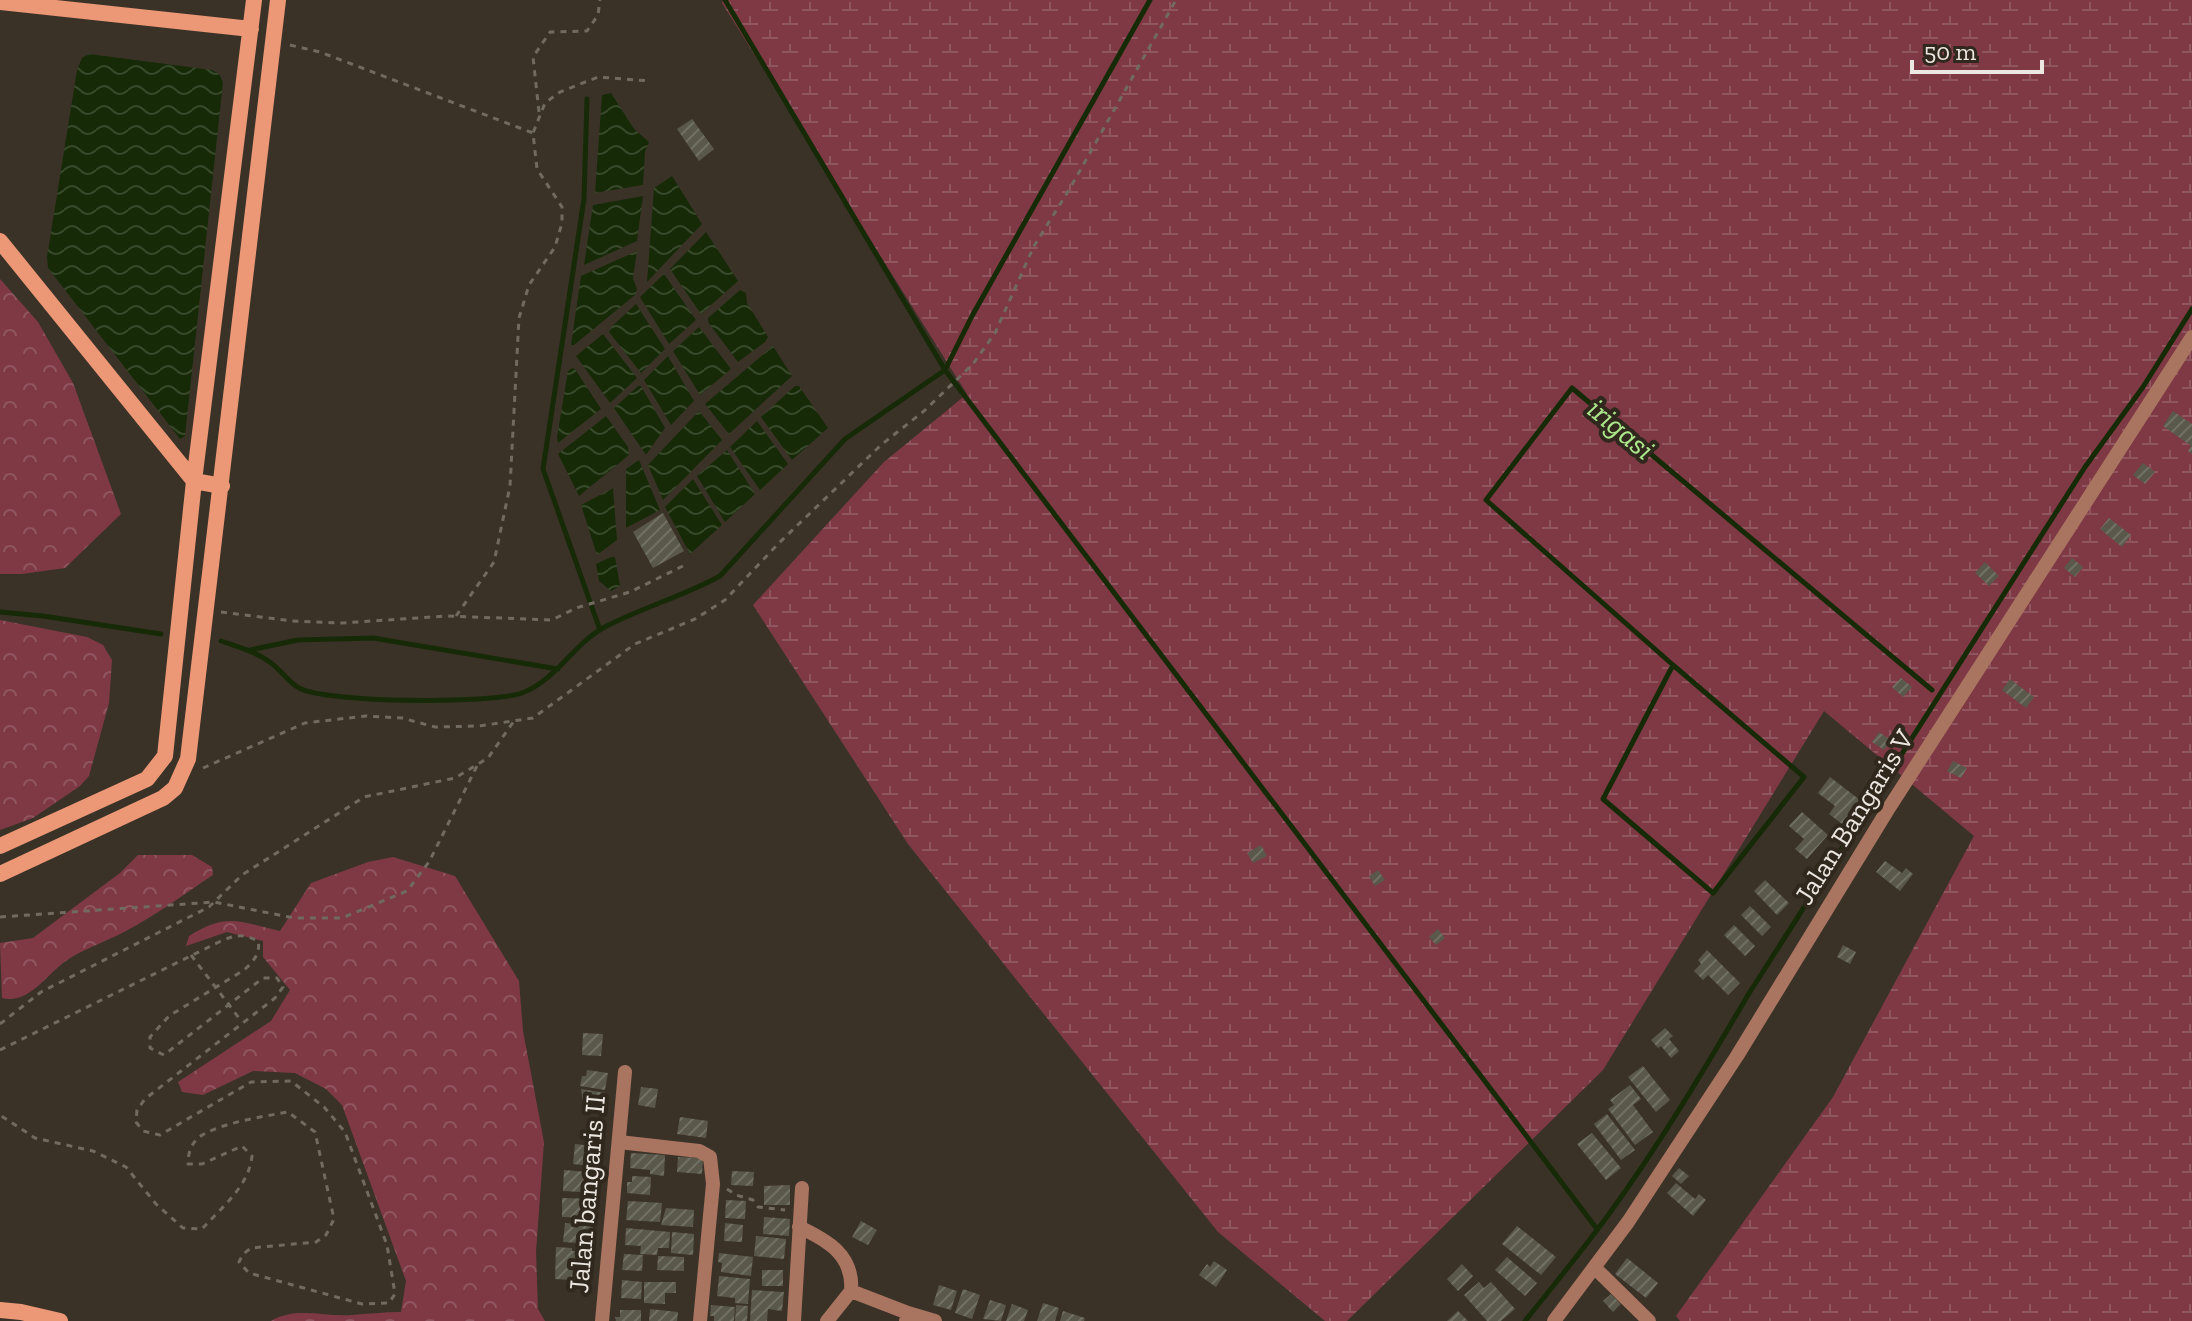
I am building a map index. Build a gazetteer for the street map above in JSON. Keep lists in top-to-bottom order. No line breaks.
{"streets":{"street":["Jalan Bangaris V","Jalan bangaris II"]},"water":["irigasi"],"scale_bar":"50 m"}
